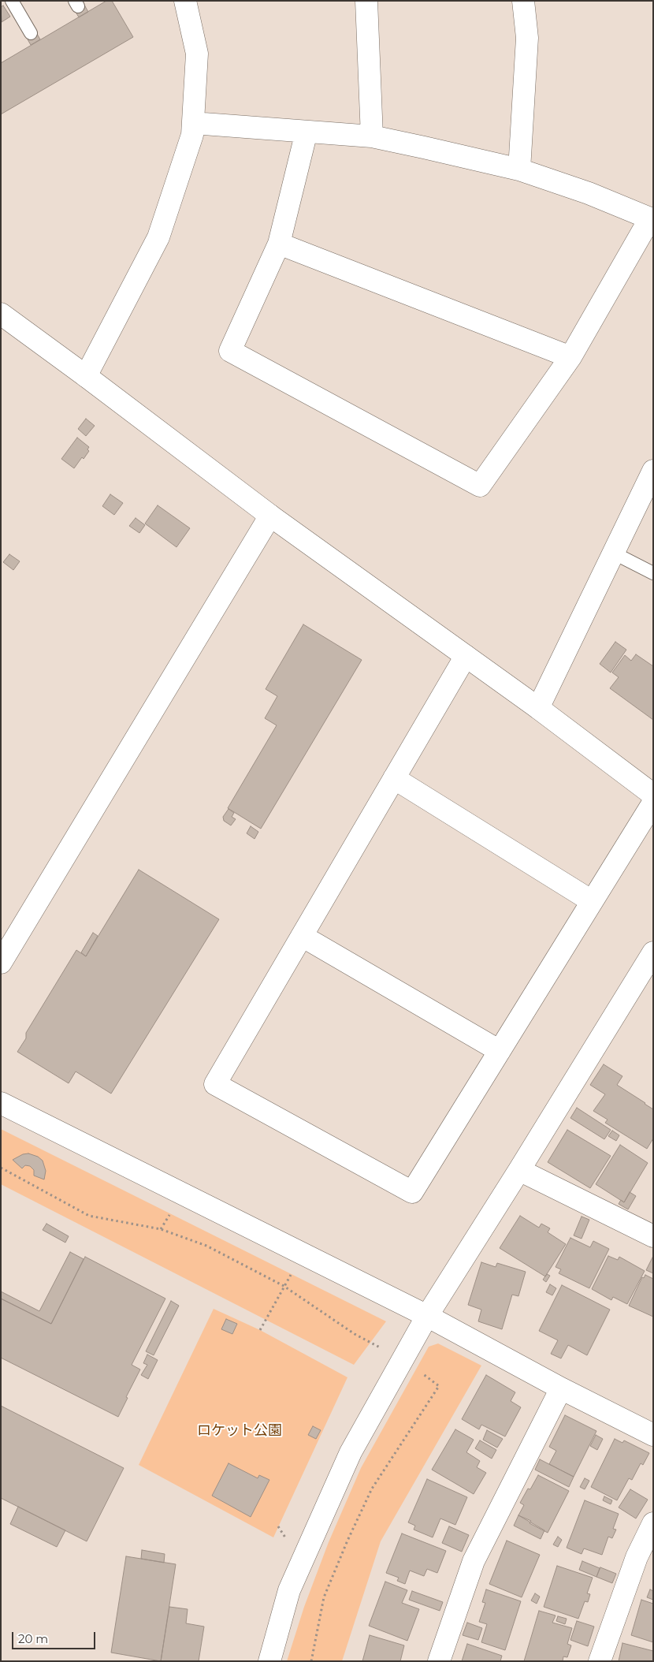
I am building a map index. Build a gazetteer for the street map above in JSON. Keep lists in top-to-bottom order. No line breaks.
{"parks":["ロケット公園"],"scale_bar":"20 m"}
